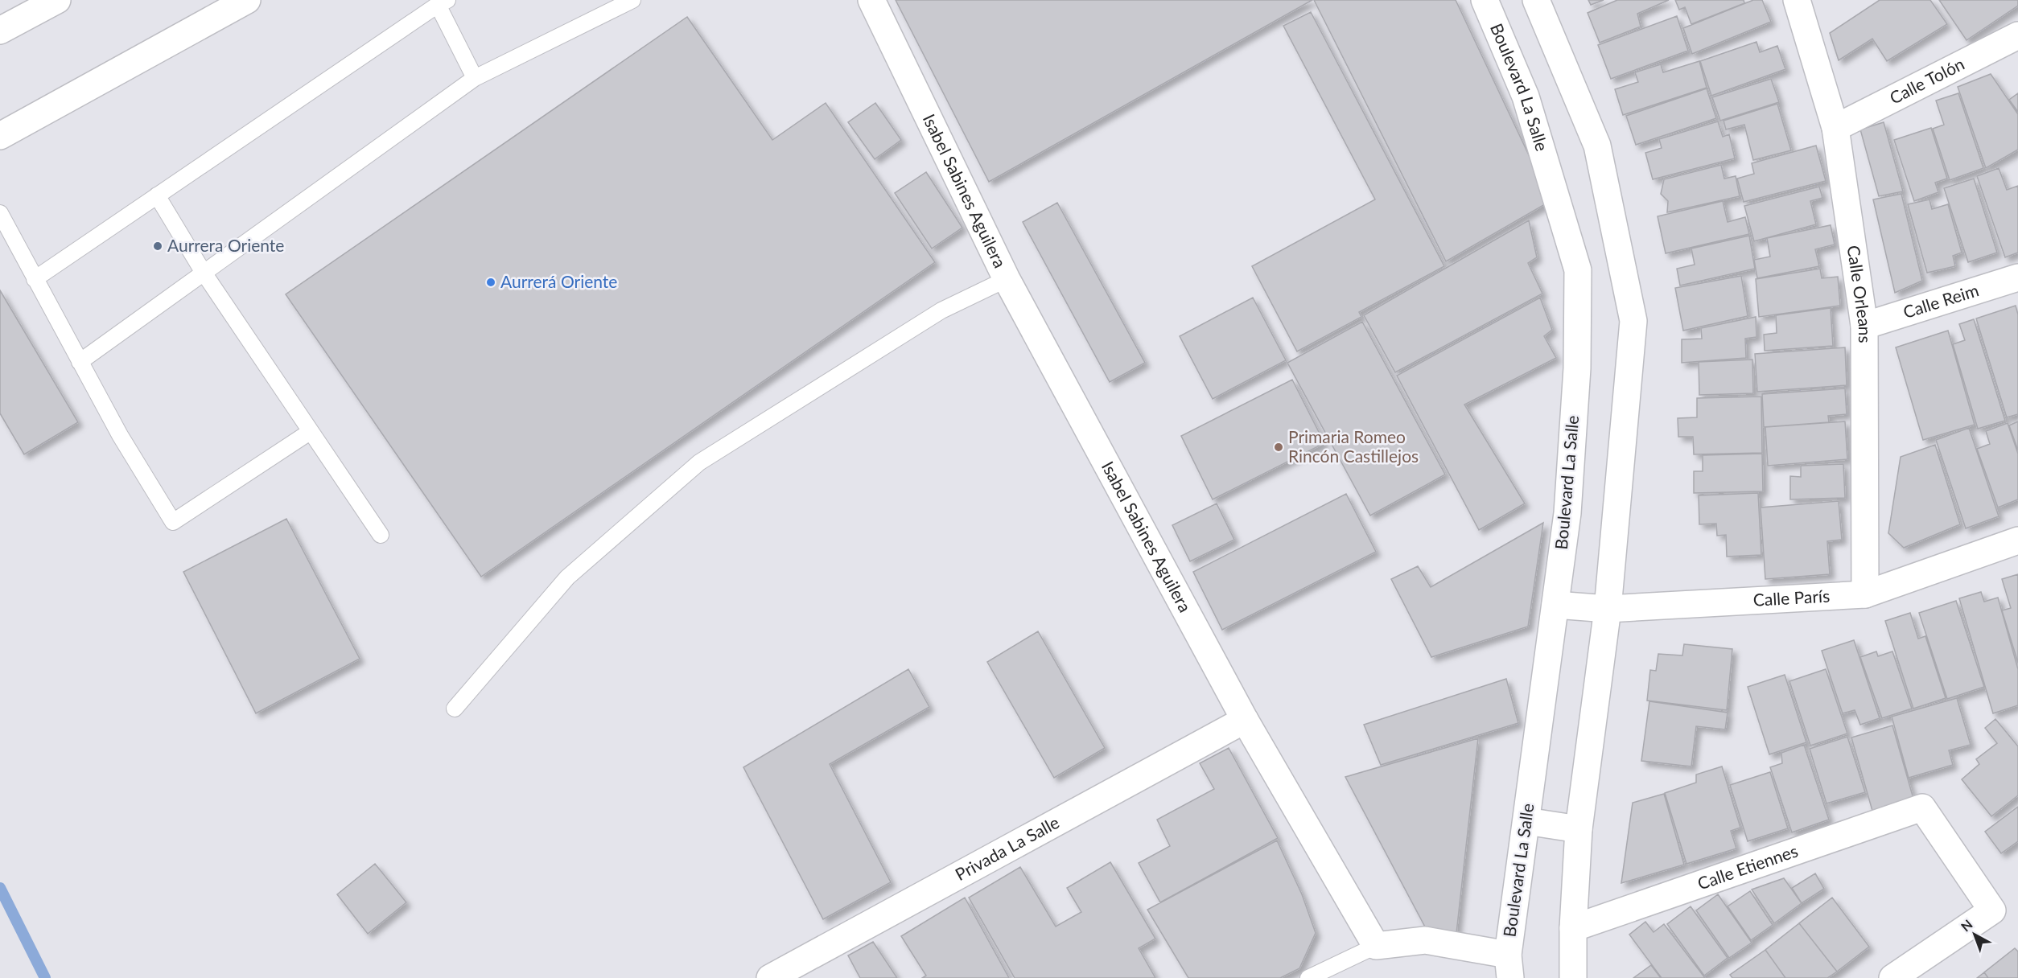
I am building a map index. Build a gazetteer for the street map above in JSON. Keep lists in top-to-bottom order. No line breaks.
{"streets":{"street":["Calle Tolón","Boulevard La Salle","Isabel Sabines Aguilera","Calle Orleans","Calle Reim","Calle París","Privada La Salle","Calle Etiennes"]},"crossings":[["Calle Tolón","Calle Orleans"],["Boulevard La Salle","Calle París"],["Isabel Sabines Aguilera","Privada La Salle"],["Calle Orleans","Calle Reim"],["Calle Orleans","Calle París"]],"places":["Aurrera Oriente","Aurrerá Oriente","Primaria Romeo Rincón Castillejos"],"north":"top left"}
